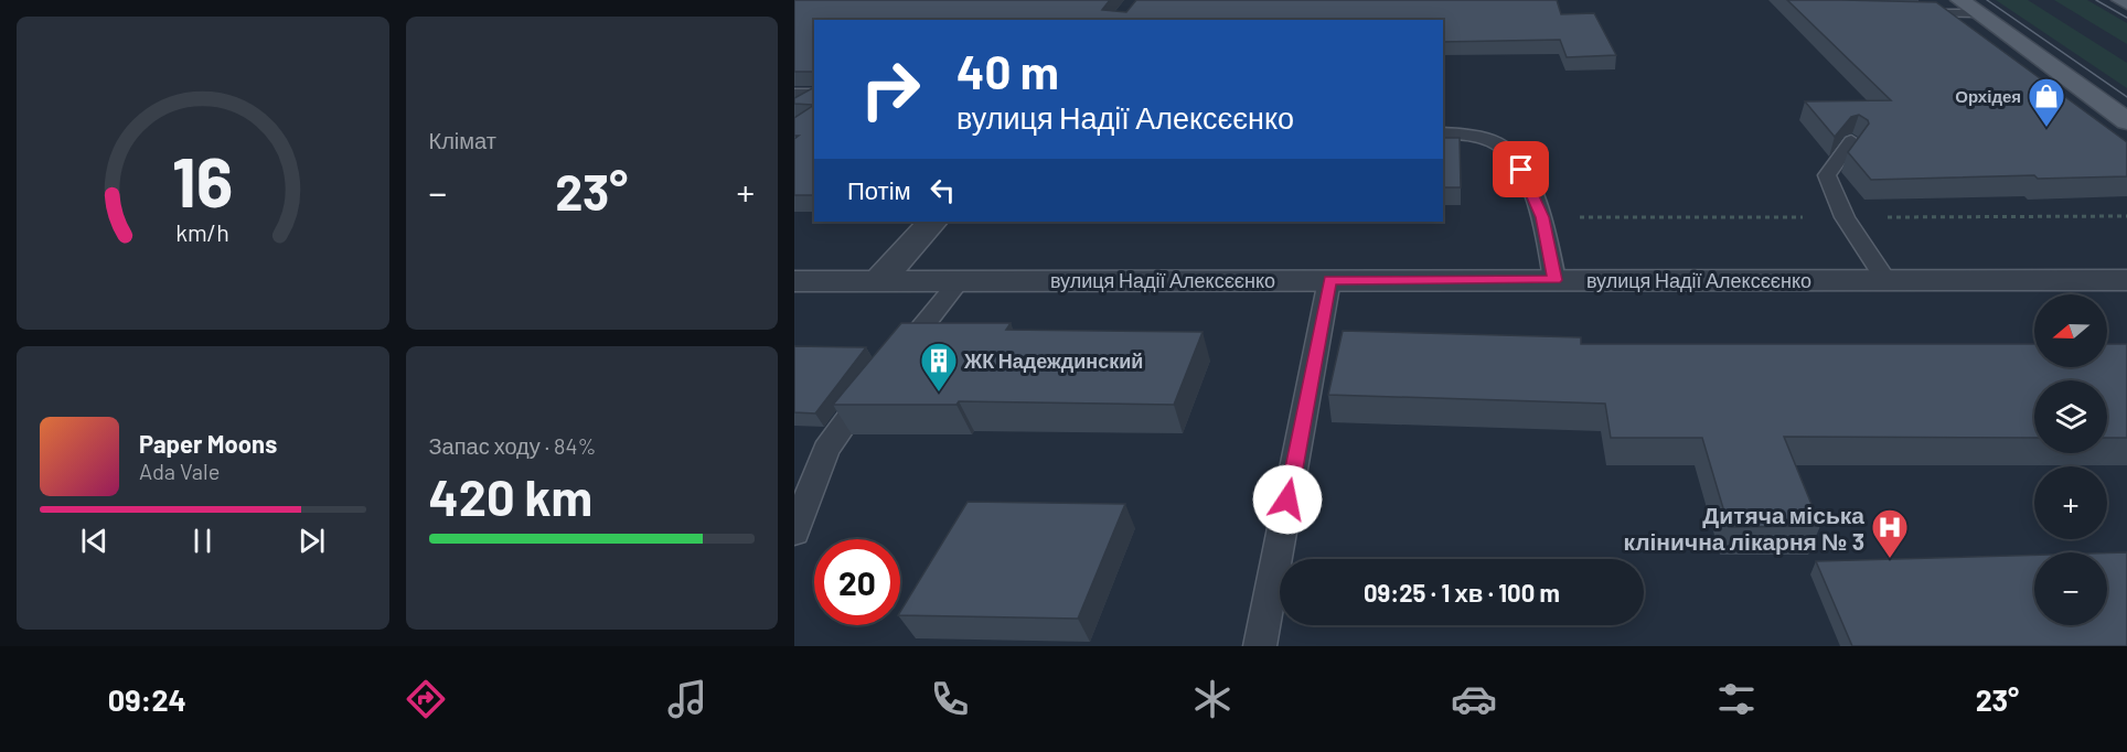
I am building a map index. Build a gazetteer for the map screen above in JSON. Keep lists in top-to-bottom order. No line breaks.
{"streets":{"street":["вулиця Надії Алексєєнко"]},"places":{"shop":["Орхідея"],"building":["ЖК Надеждинский"],"hospital":["Дитяча міська клінична лікарня № 3"]},"north":"left","page":{"tile":["Клімат",["Запас ходу · 84%","420 km"]],"turn":["40 m","вулиця Надії Алексєєнко"],"then":"Потім","heat":["−","23°","+"],"map_buttons":["+","−"],"song":["Paper Moons","Ada Vale"],"limit":"20","trip":"09:25 · 1 хв · 100 m","tabs":["09:24","23°"],"gauge":["16","km/h"]}}
